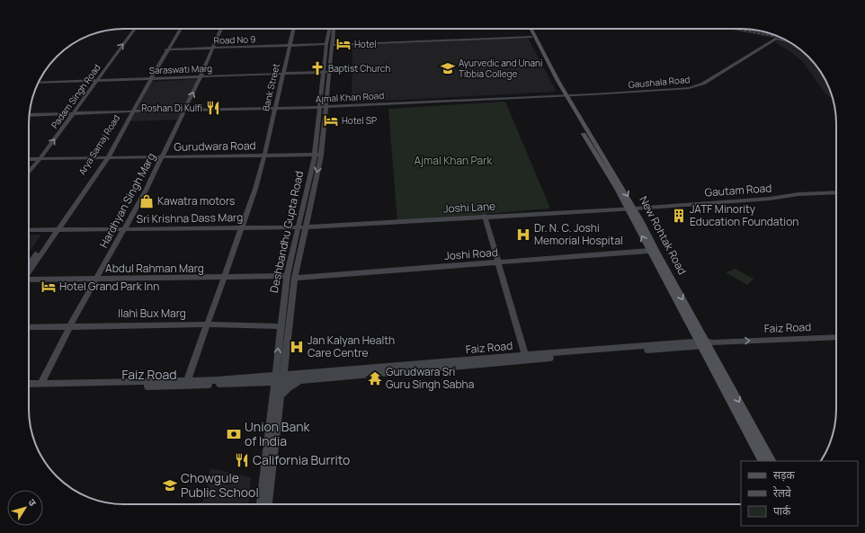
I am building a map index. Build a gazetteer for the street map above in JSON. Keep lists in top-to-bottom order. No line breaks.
{"streets":{"main road":["New Rohtak Road"],"street":["Road No 9","Saraswati Marg","Gaushala Road","Bank Street","Padam Singh Road","Ajmal Khan Road","Arya Samaj Road","Gurudwara Road","Gautam Road","Hardhyan Singh Marg","Joshi Lane","Sri Krishna Dass Marg","Deshbandhu Gupta Road","Joshi Road","Abdul Rahman Marg","Ilahi Bux Marg","Faiz Road"]},"crossings":[["Road No 9","Bank Street"],["Road No 9","Arya Samaj Road"],["Road No 9","Hardhyan Singh Marg"],["Road No 9","Deshbandhu Gupta Road"],["Road No 9","New Rohtak Road"],["Saraswati Marg","Bank Street"],["Saraswati Marg","Padam Singh Road"],["Saraswati Marg","Arya Samaj Road"],["Saraswati Marg","Hardhyan Singh Marg"],["Saraswati Marg","Deshbandhu Gupta Road"],["Gaushala Road","Ajmal Khan Road"],["Gaushala Road","New Rohtak Road"],["Bank Street","Ajmal Khan Road"],["Bank Street","Gurudwara Road"],["Bank Street","Sri Krishna Dass Marg"],["Bank Street","Abdul Rahman Marg"],["Bank Street","Ilahi Bux Marg"],["Padam Singh Road","Ajmal Khan Road"],["Padam Singh Road","Gurudwara Road"],["Ajmal Khan Road","Arya Samaj Road"],["Ajmal Khan Road","Hardhyan Singh Marg"],["Ajmal Khan Road","Deshbandhu Gupta Road"],["Ajmal Khan Road","New Rohtak Road"],["Arya Samaj Road","Gurudwara Road"],["Arya Samaj Road","Sri Krishna Dass Marg"],["Gurudwara Road","Hardhyan Singh Marg"],["Gurudwara Road","Deshbandhu Gupta Road"],["Gautam Road","Joshi Lane"],["Gautam Road","New Rohtak Road"],["Hardhyan Singh Marg","Sri Krishna Dass Marg"],["Hardhyan Singh Marg","Abdul Rahman Marg"],["Hardhyan Singh Marg","Ilahi Bux Marg"],["Joshi Lane","Sri Krishna Dass Marg"],["Joshi Lane","Deshbandhu Gupta Road"],["Joshi Lane","New Rohtak Road"],["Sri Krishna Dass Marg","Deshbandhu Gupta Road"],["Deshbandhu Gupta Road","Joshi Road"],["Deshbandhu Gupta Road","Abdul Rahman Marg"],["Deshbandhu Gupta Road","Ilahi Bux Marg"],["Deshbandhu Gupta Road","Faiz Road"],["New Rohtak Road","Joshi Road"],["New Rohtak Road","Faiz Road"]],"one_way":["Padam Singh Road"],"parks":["Ajmal Khan Park"],"places":{"hotel":["Hotel","Hotel SP","Hotel Grand Park Inn"],"church":["Baptist Church"],"school or university":["Ayurvedic and Unani Tibbia College","Chowgule Public School"],"restaurant":["Roshan Di Kulfi","California Burrito"],"shop":["Kawatra motors"],"building":["JATF Minority Education Foundation"],"hospital":["Dr. N. C. Joshi Memorial Hospital","Jan Kalyan Health Care Centre"],"temple":["Gurudwara Sri Guru Singh Sabha"],"bank":["Union Bank of India"]},"legend":["सड़क","रेलवे","पार्क"],"north":"top right"}
